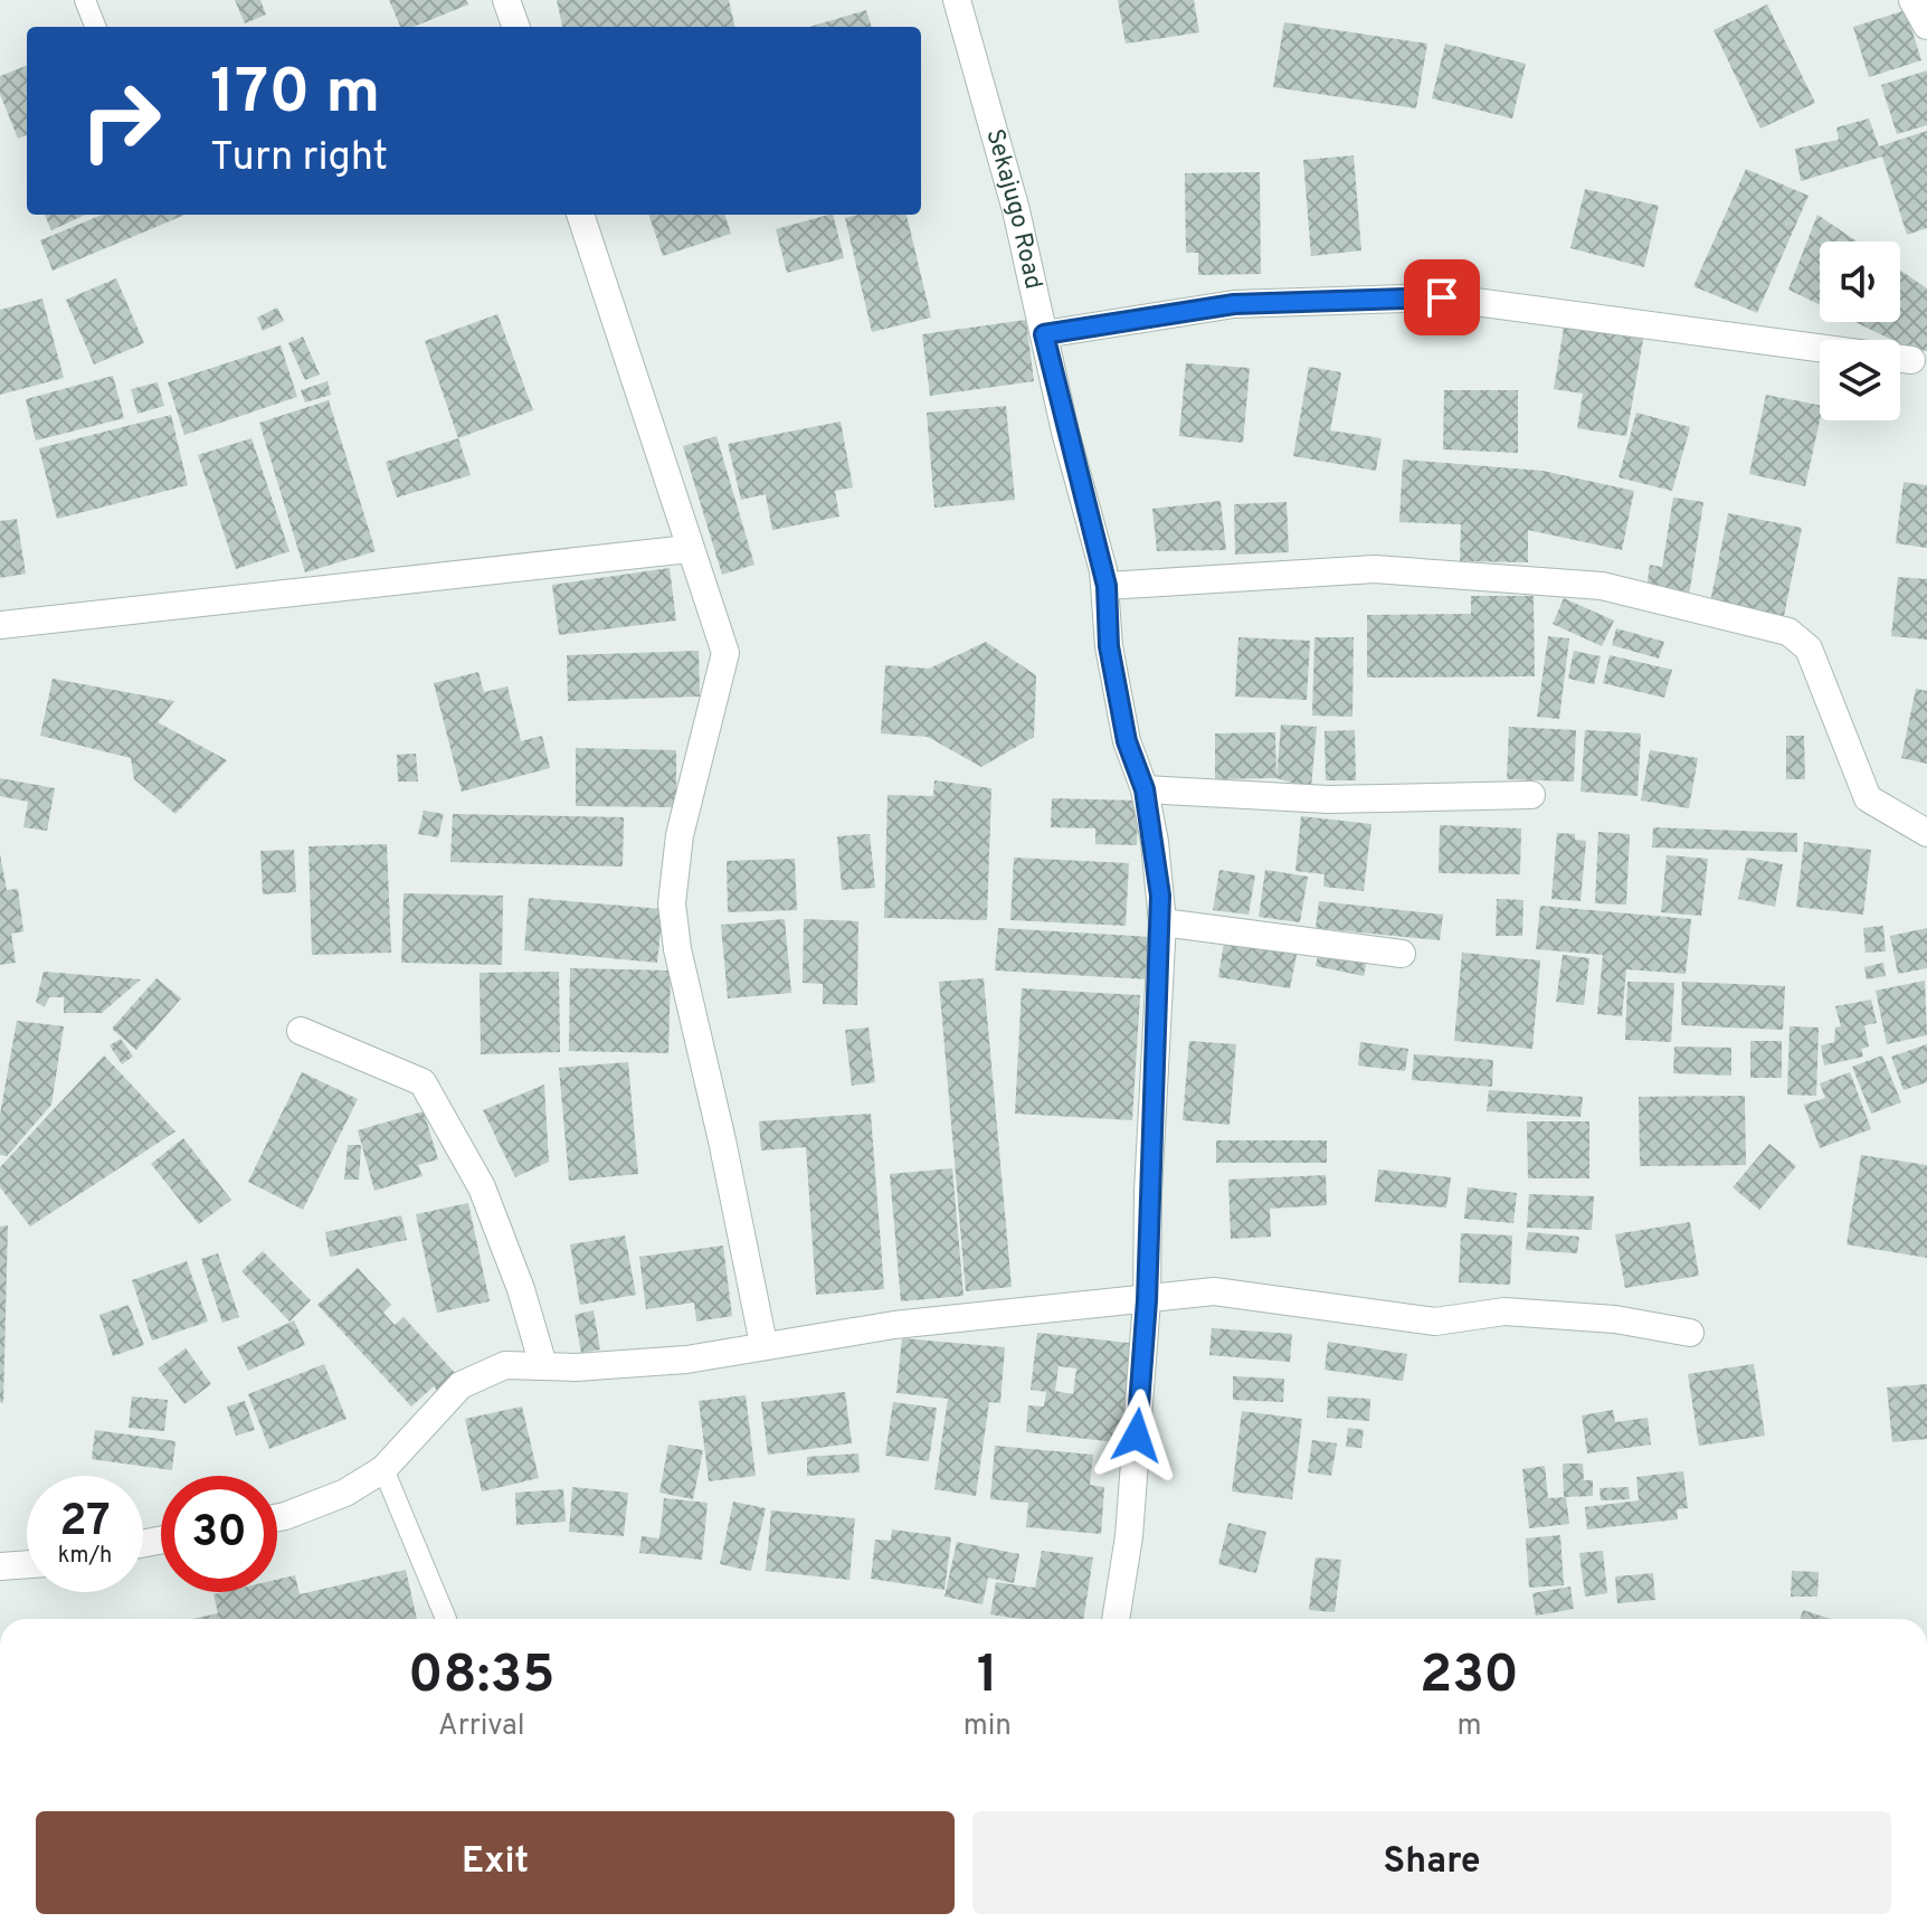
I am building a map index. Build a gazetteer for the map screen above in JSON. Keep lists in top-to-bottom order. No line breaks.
{"streets":{"street":["Sekajugo Road"]},"page":{"turn":["170 m","Turn right"],"speed":"27 km/h","limit":"30","eta":["08:35","Arrival","1","min","230","m"],"buttons":["Exit","Share"]}}
